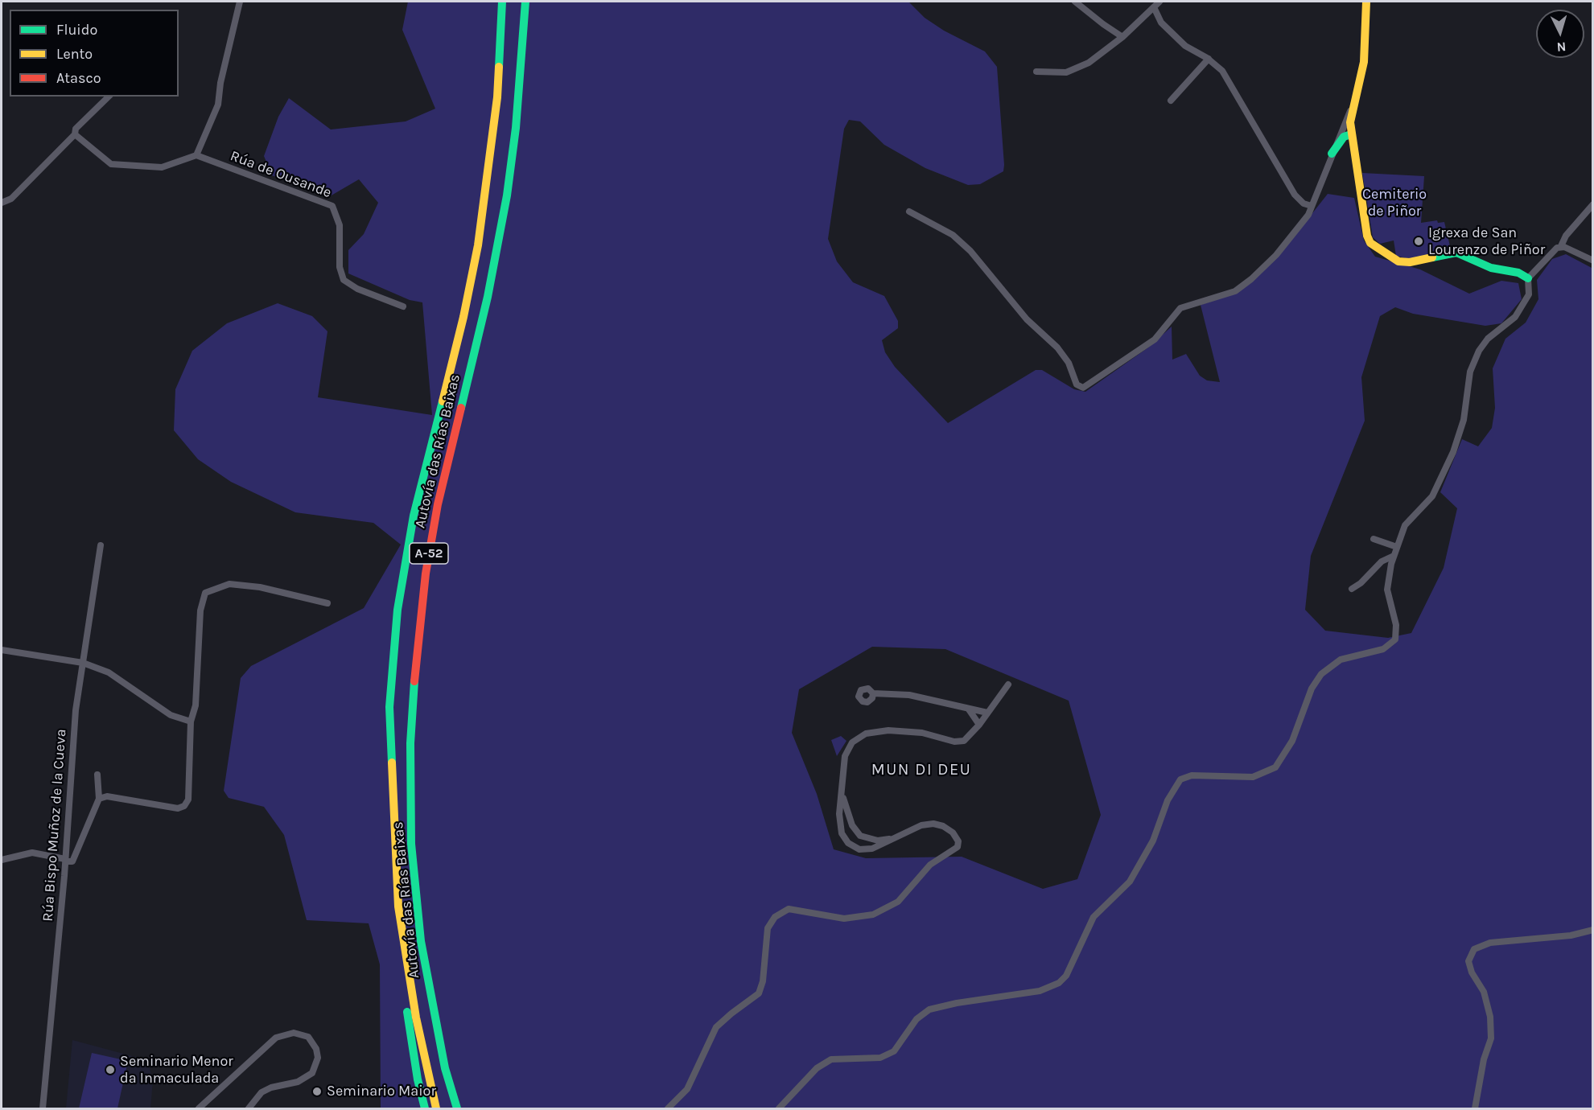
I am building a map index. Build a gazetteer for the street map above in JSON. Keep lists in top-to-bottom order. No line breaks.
{"streets":{"main road":["Autovía das Rías Baixas","A-52"],"street":["Rúa de Ousande","Rúa Bispo Muñoz de la Cueva"]},"districts":["MUN DI DEU"],"parks":["Cemiterio de Piñor"],"places":["Igrexa de San Lourenzo de Piñor","Seminario Menor da Inmaculada","Seminario Maior"],"legend":["Fluido","Lento","Atasco"],"north":"bottom"}
